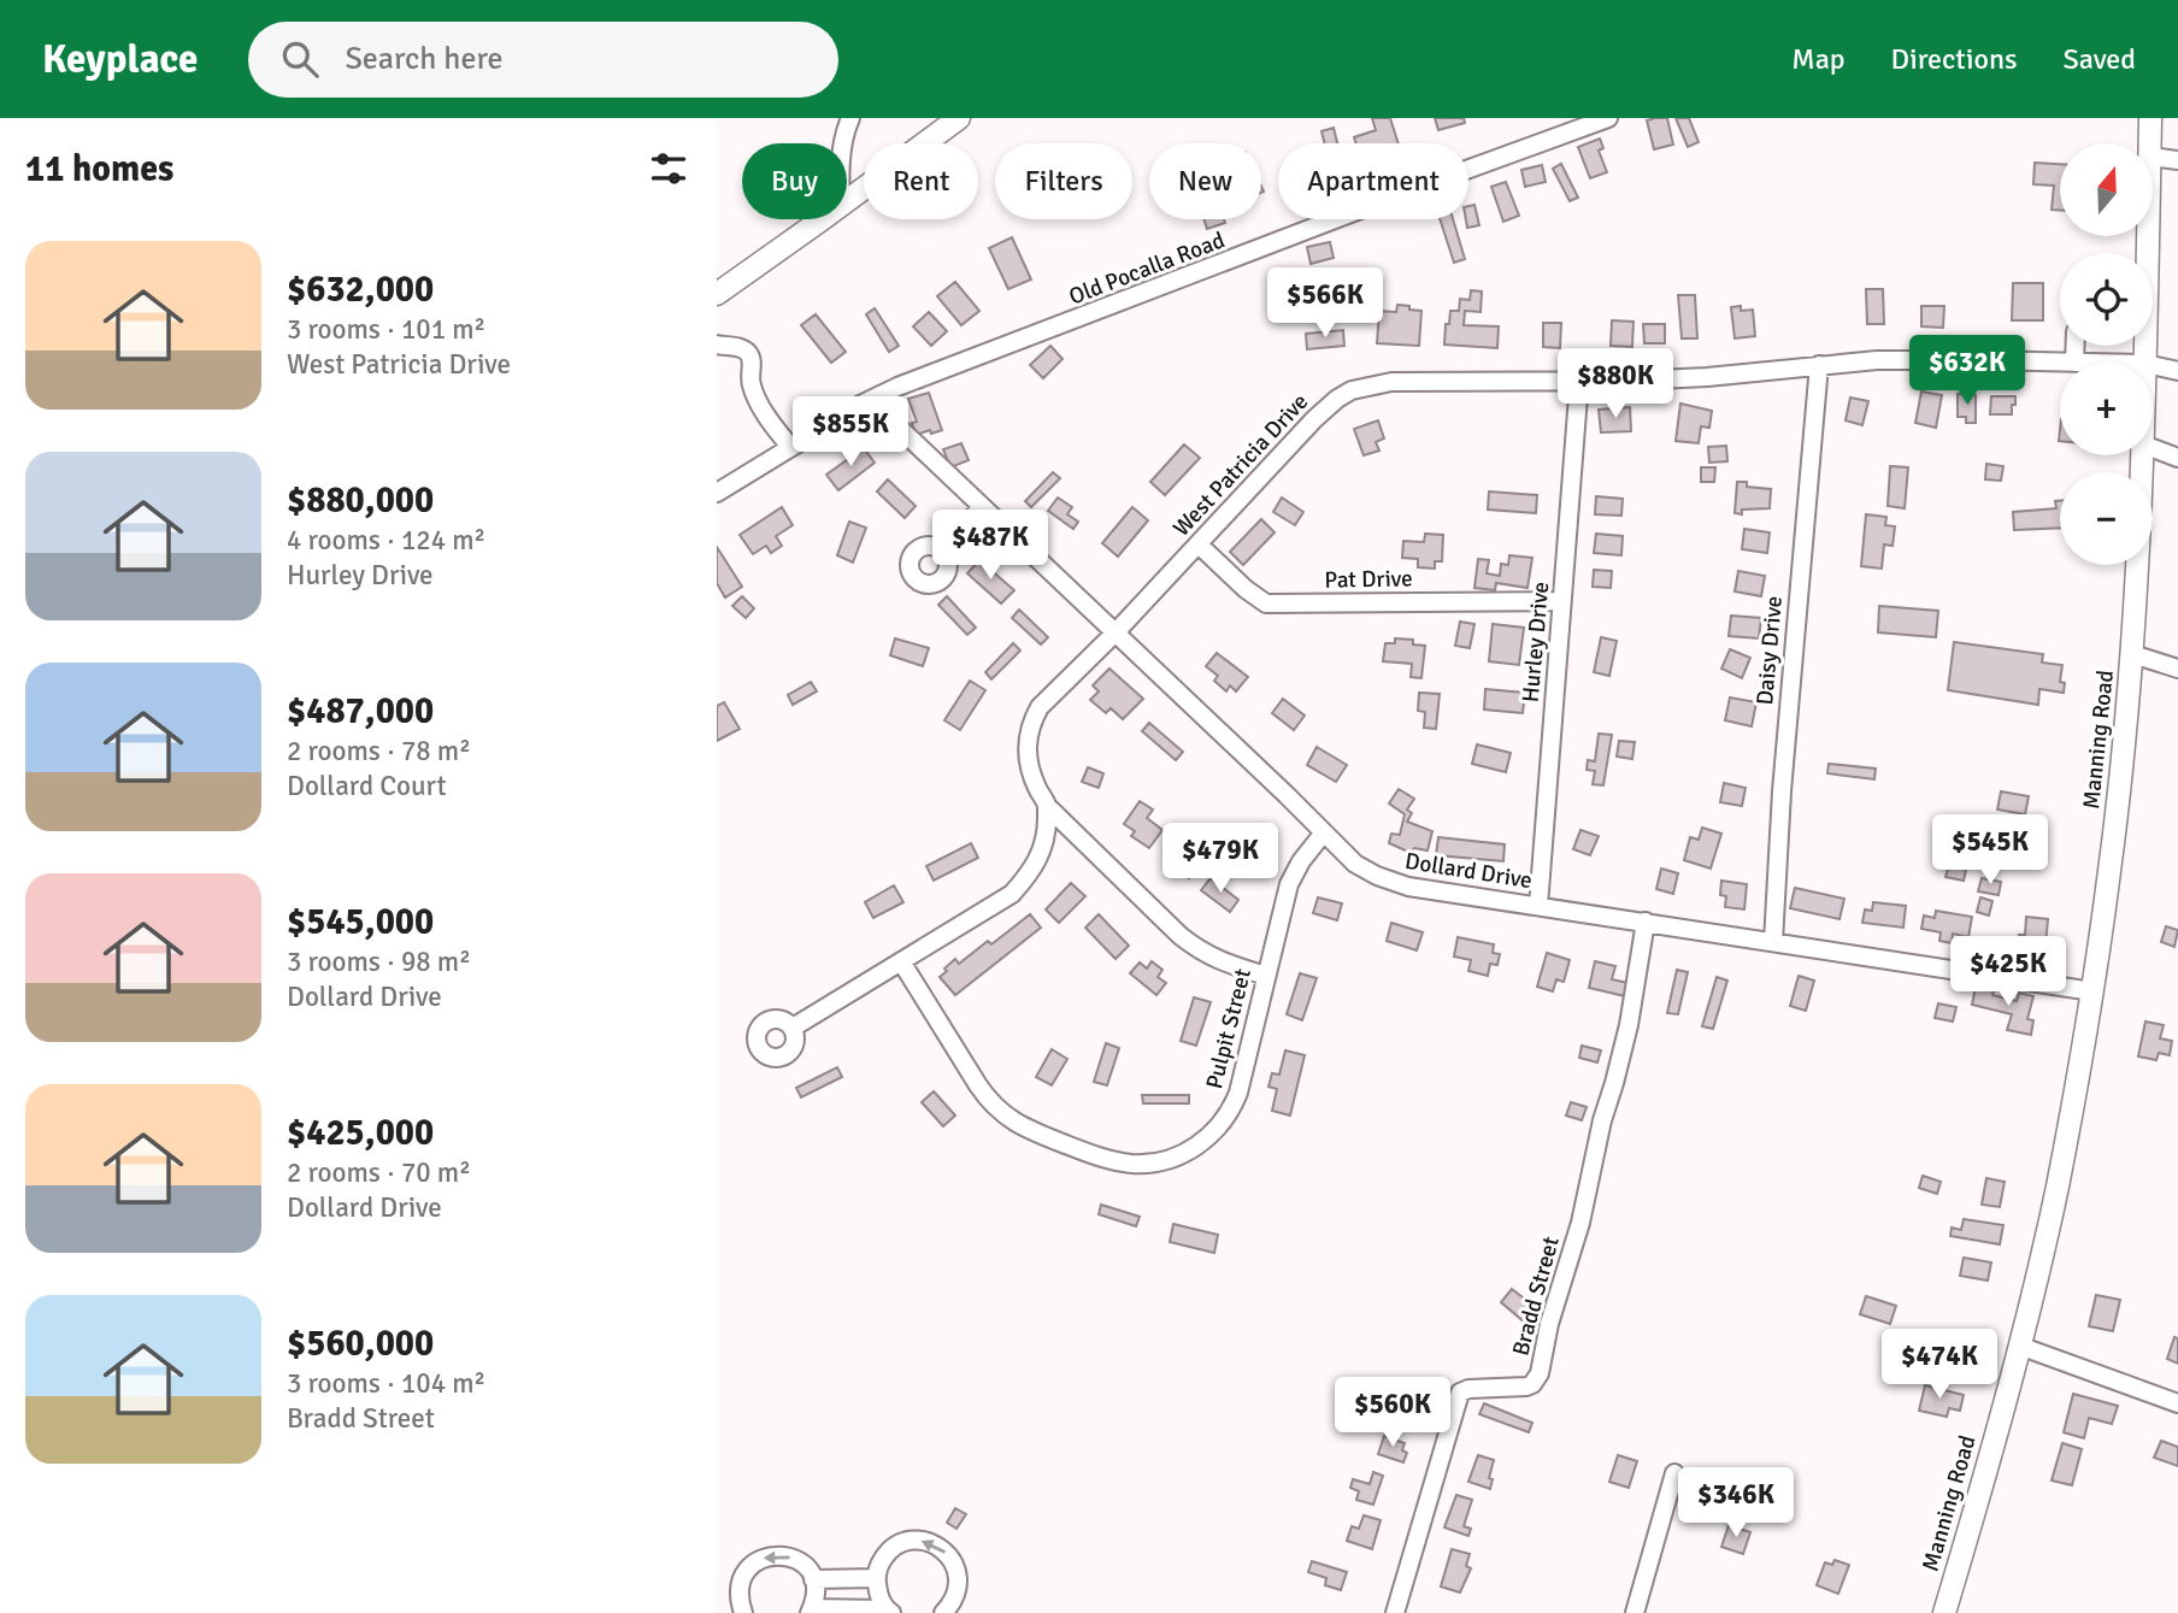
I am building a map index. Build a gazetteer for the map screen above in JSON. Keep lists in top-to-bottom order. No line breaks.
{"streets":{"main road":["Manning Road"],"street":["Old Pocalla Road","West Patricia Drive","Pat Drive","Hurley Drive","Daisy Drive","Dollard Drive","Pulpit Street","Bradd Street"]},"crossings":[["Old Pocalla Road","Dollard Drive"],["West Patricia Drive","Pat Drive"],["West Patricia Drive","Hurley Drive"],["West Patricia Drive","Daisy Drive"],["West Patricia Drive","Dollard Drive"],["West Patricia Drive","Pulpit Street"],["Pat Drive","Hurley Drive"],["Hurley Drive","Dollard Drive"],["Daisy Drive","Dollard Drive"],["Manning Road","Dollard Drive"],["Dollard Drive","Pulpit Street"],["Dollard Drive","Bradd Street"]],"north":"top","page":{"header":"Keyplace","search":"Search here","nav":["Map","Directions","Saved"],"heading":"11 homes","map_buttons":["+","−"],"chip":["Buy","Rent","Filters","New","Apartment"],"list":[{"name":"$632,000","note":"3 rooms · 101 m² · West Patricia Drive"},{"name":"$880,000","note":"4 rooms · 124 m² · Hurley Drive"},{"name":"$487,000","note":"2 rooms · 78 m² · Dollard Court"},{"name":"$545,000","note":"3 rooms · 98 m² · Dollard Drive"},{"name":"$425,000","note":"2 rooms · 70 m² · Dollard Drive"},{"name":"$560,000","note":"3 rooms · 104 m² · Bradd Street"}],"price":["$566K","$632K","$880K","$855K","$487K","$545K","$479K","$425K","$474K","$560K","$346K"]}}
